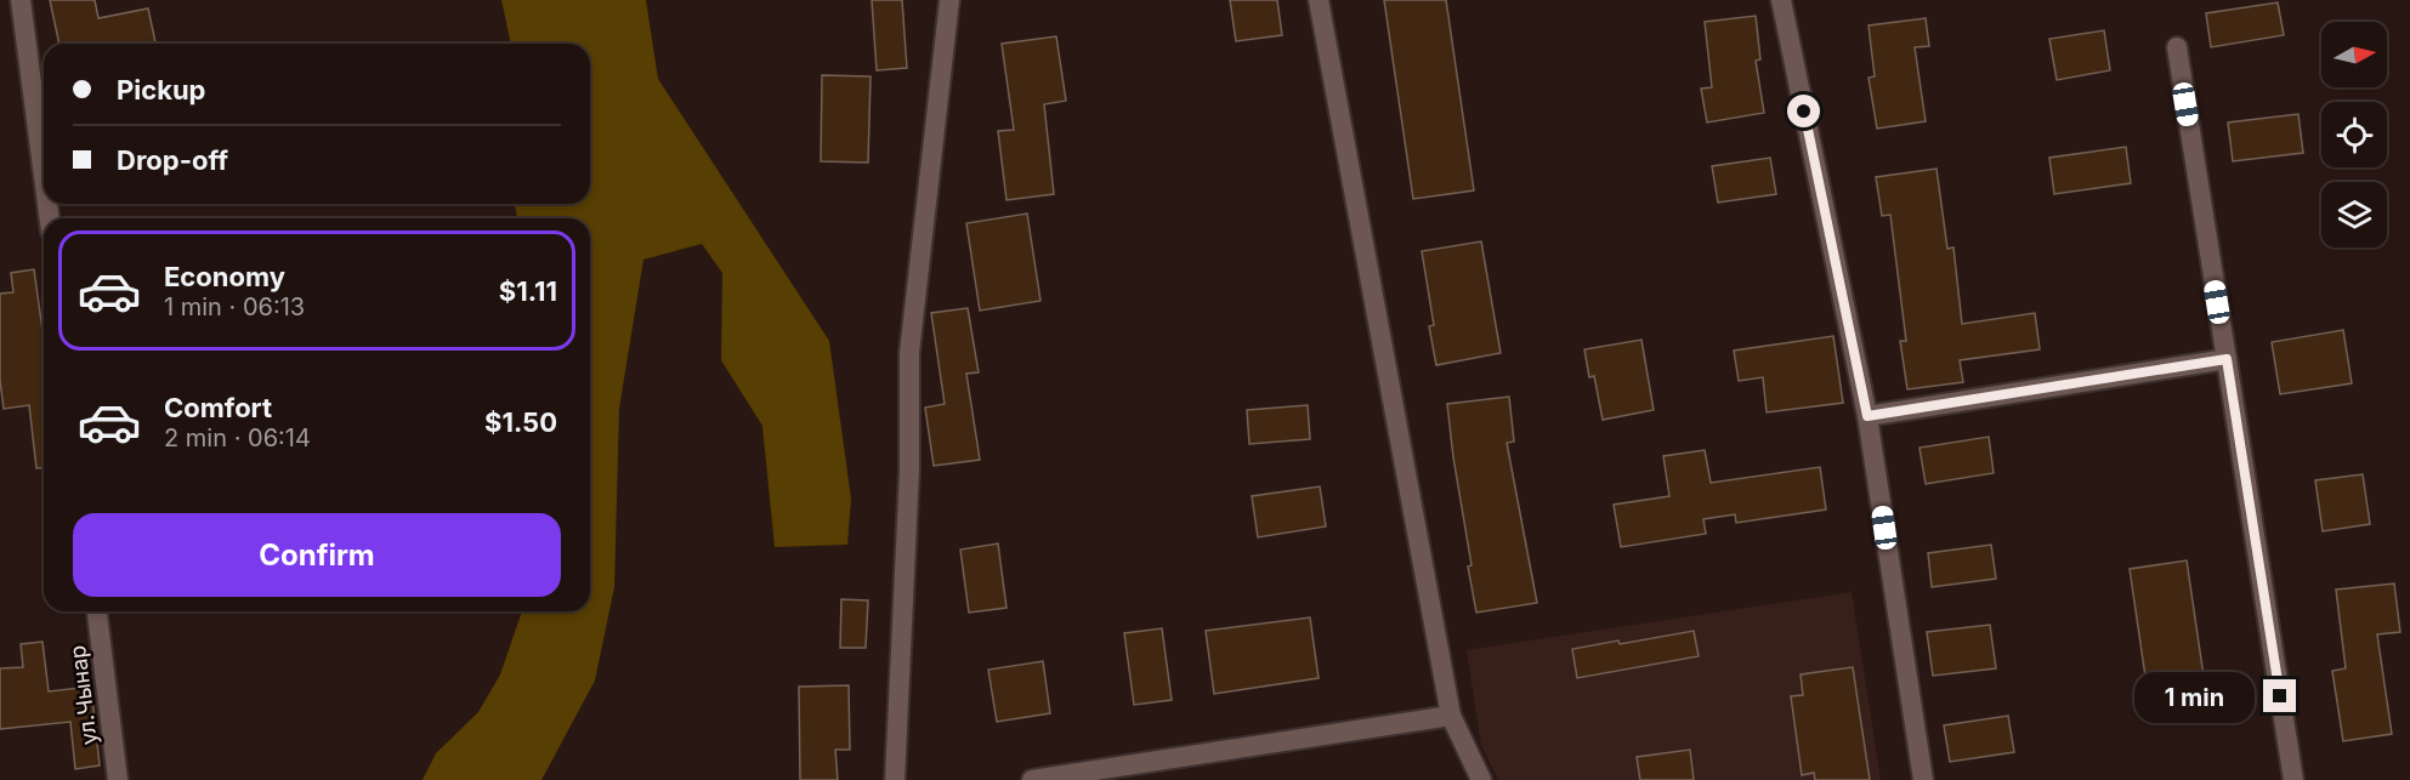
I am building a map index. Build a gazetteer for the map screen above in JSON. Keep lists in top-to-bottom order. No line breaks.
{"streets":{"street":["ул.Чынар"]},"north":"right","page":{"banner":["Pickup","Drop-off"],"list":[{"name":"Economy","note":"1 min · 06:13","value":"$1.11"},{"name":"Comfort","note":"2 min · 06:14","value":"$1.50"}],"buttons":"Confirm","bubble":"1 min"}}
